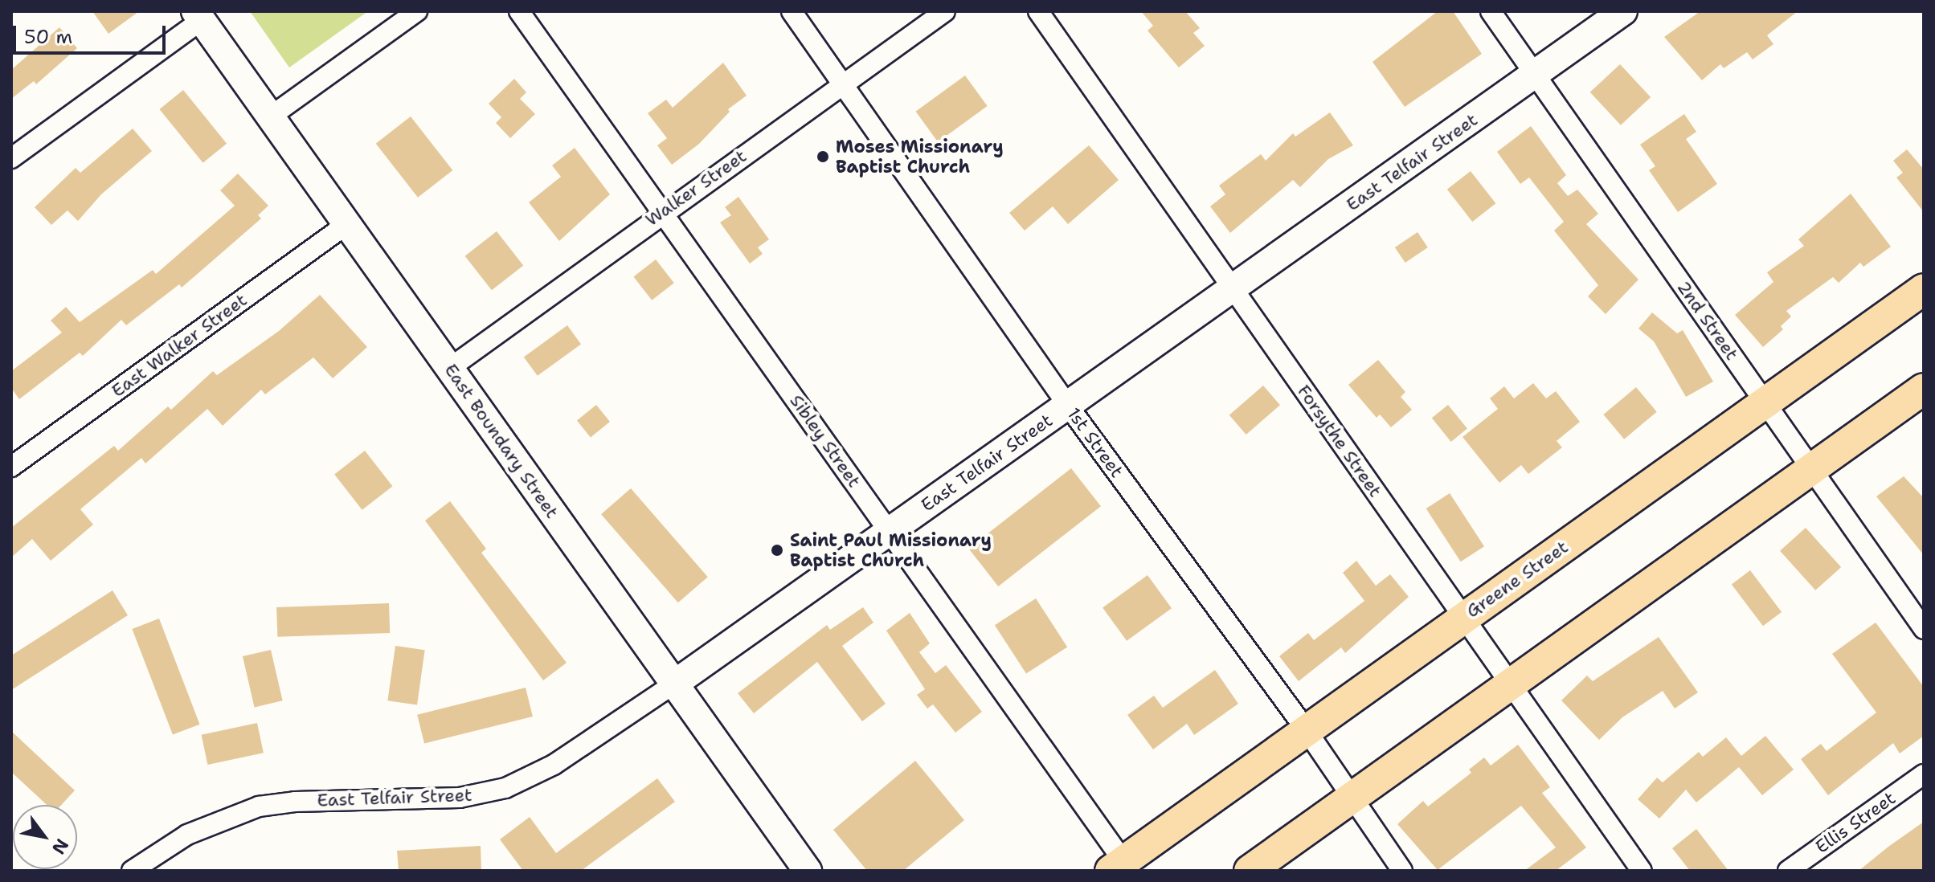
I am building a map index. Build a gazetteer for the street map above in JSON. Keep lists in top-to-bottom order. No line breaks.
{"streets":{"main road":["Greene Street"],"street":["East Telfair Street","Walker Street","2nd Street","East Walker Street","East Boundary Street","Sibley Street","Forsythe Street","1st Street","Ellis Street"]},"crossings":[["East Telfair Street","2nd Street"],["East Telfair Street","East Boundary Street"],["East Telfair Street","Sibley Street"],["East Telfair Street","Forsythe Street"],["East Telfair Street","1st Street"],["Walker Street","East Boundary Street"],["Walker Street","Sibley Street"],["Walker Street","1st Street"],["2nd Street","Greene Street"],["East Walker Street","East Boundary Street"],["Sibley Street","Greene Street"],["Forsythe Street","Greene Street"],["1st Street","Greene Street"]],"places":["Moses Missionary Baptist Church","Saint Paul Missionary Baptist Church"],"scale_bar":"50 m","north":"bottom right"}
